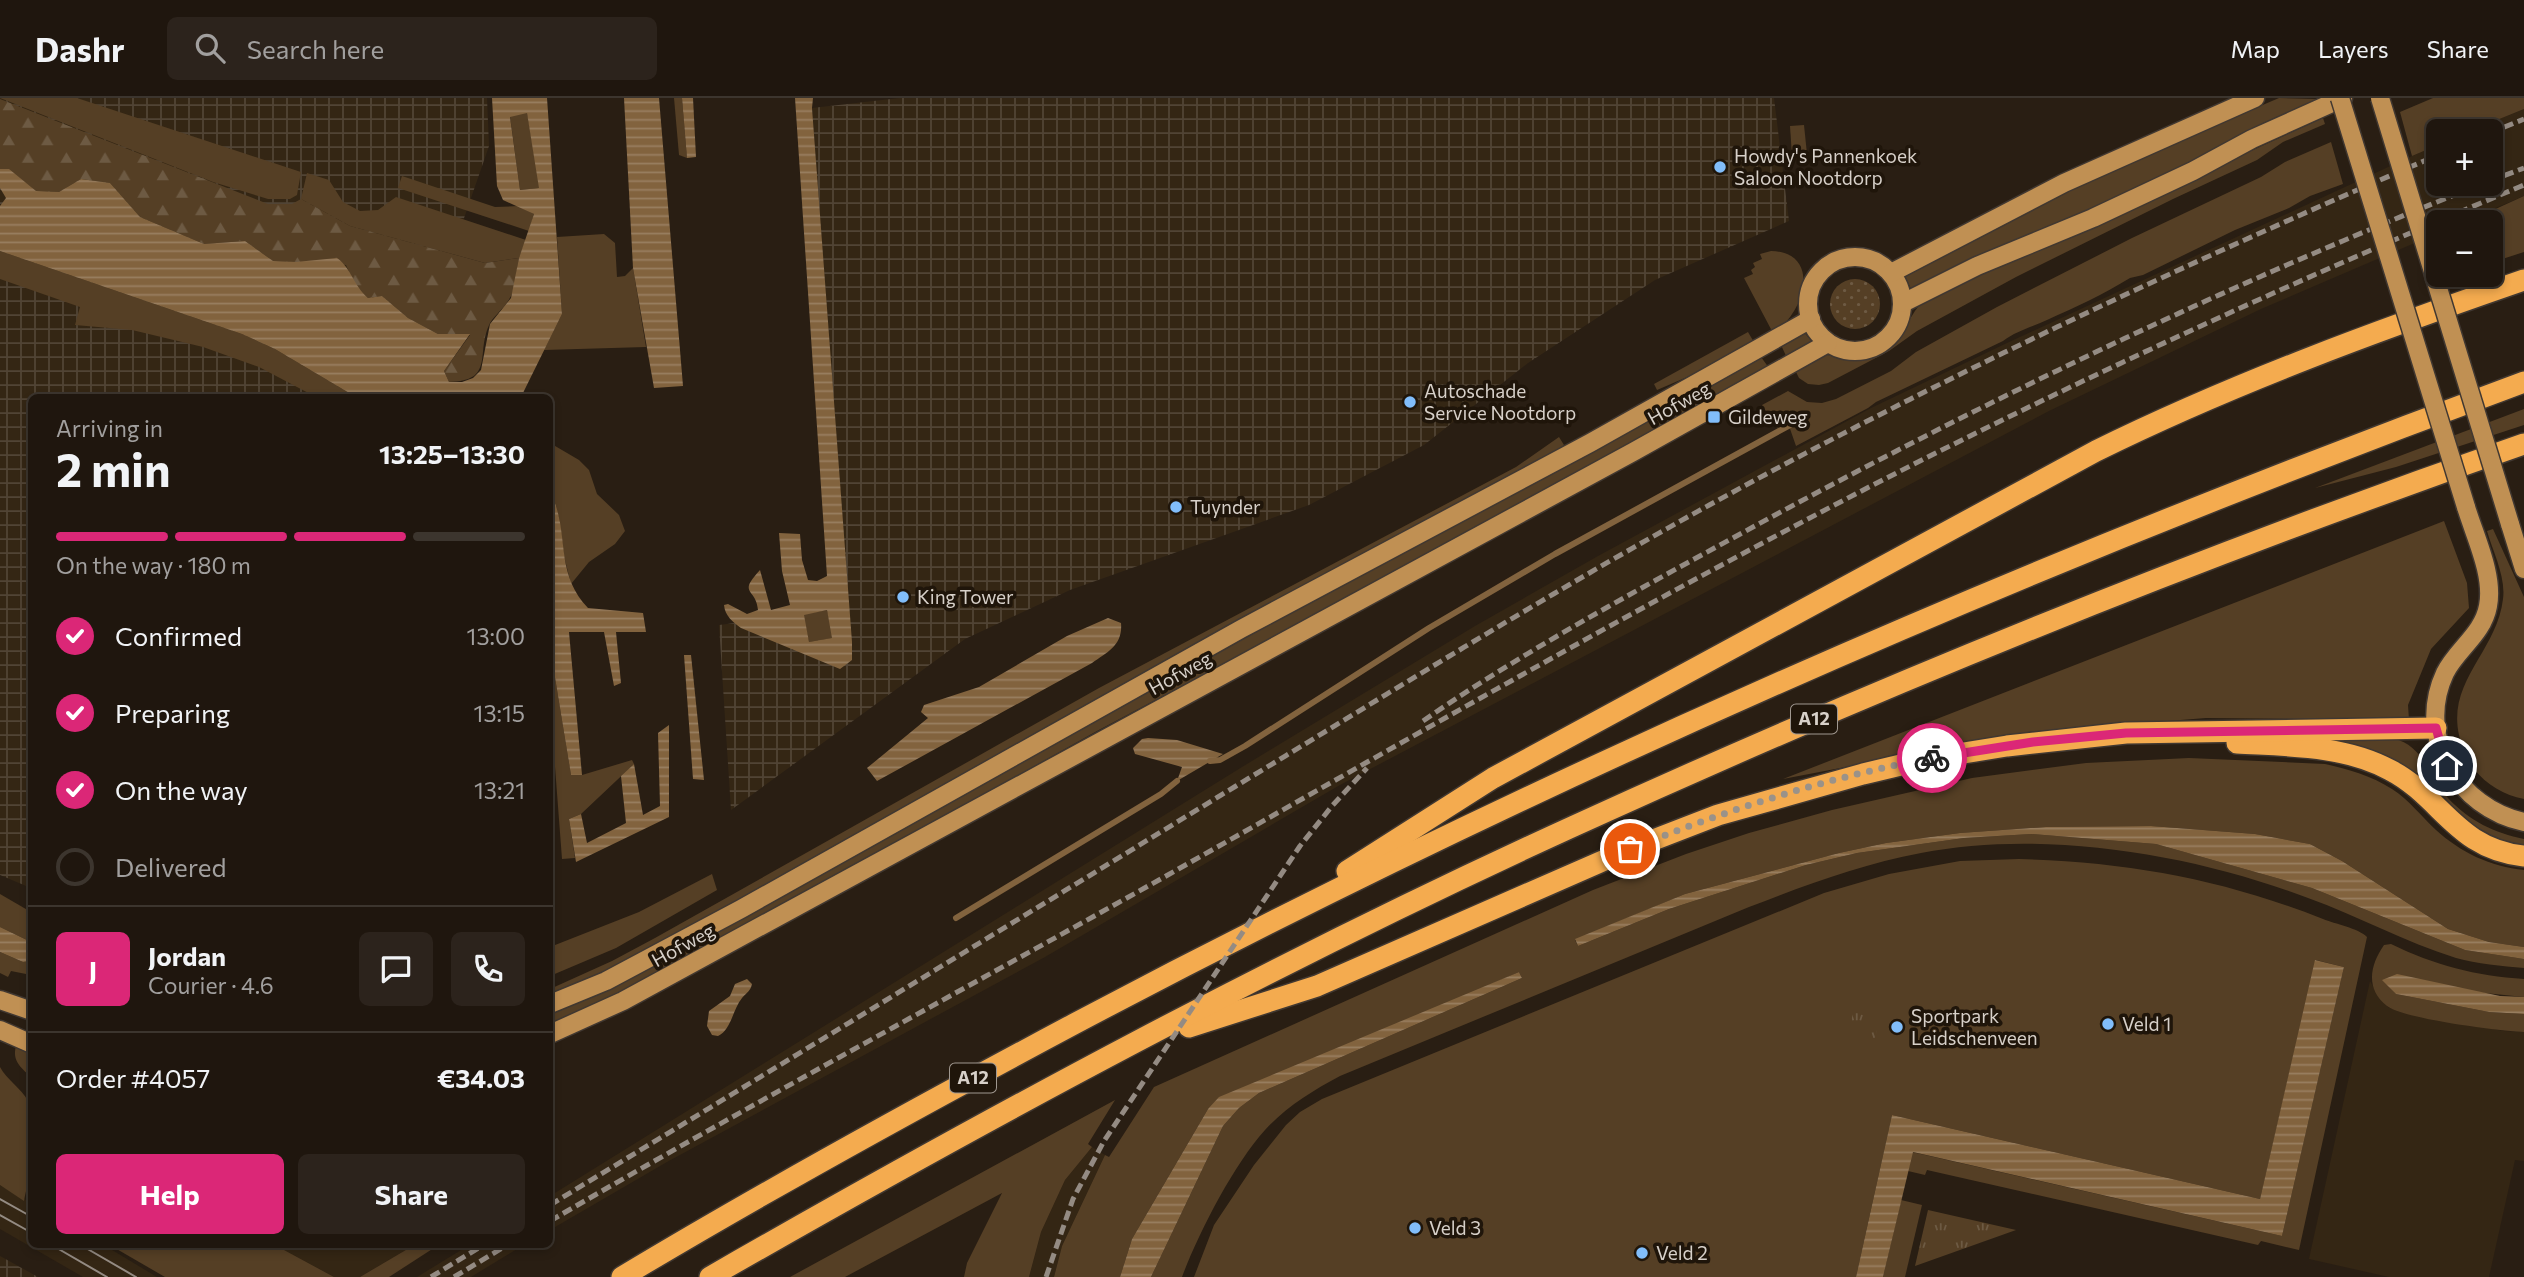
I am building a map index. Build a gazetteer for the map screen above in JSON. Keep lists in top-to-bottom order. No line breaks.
{"streets":{"highway":["A12"],"main road":["Hofweg"]},"places":{"other":["Howdy's Pannenkoek Saloon Nootdorp","Autoschade Service Nootdorp","Tuynder","King Tower","Veld 1","Sportpark Leidschenveen","Veld 3","Veld 2"],"transit":["Gildeweg"]},"page":{"header":"Dashr","search":"Search here","nav":["Map","Layers","Share"],"map_buttons":["+","−"],"heading":["2 min","Arriving in","13:25–13:30"],"panel":["Jordan","Courier · 4.6","Order #4057","€34.03"],"bar":"On the way · 180 m","list":[["Confirmed","13:00"],["Preparing","13:15"],["On the way","13:21"],"Delivered"],"round":"J","buttons":["Help","Share"]}}
